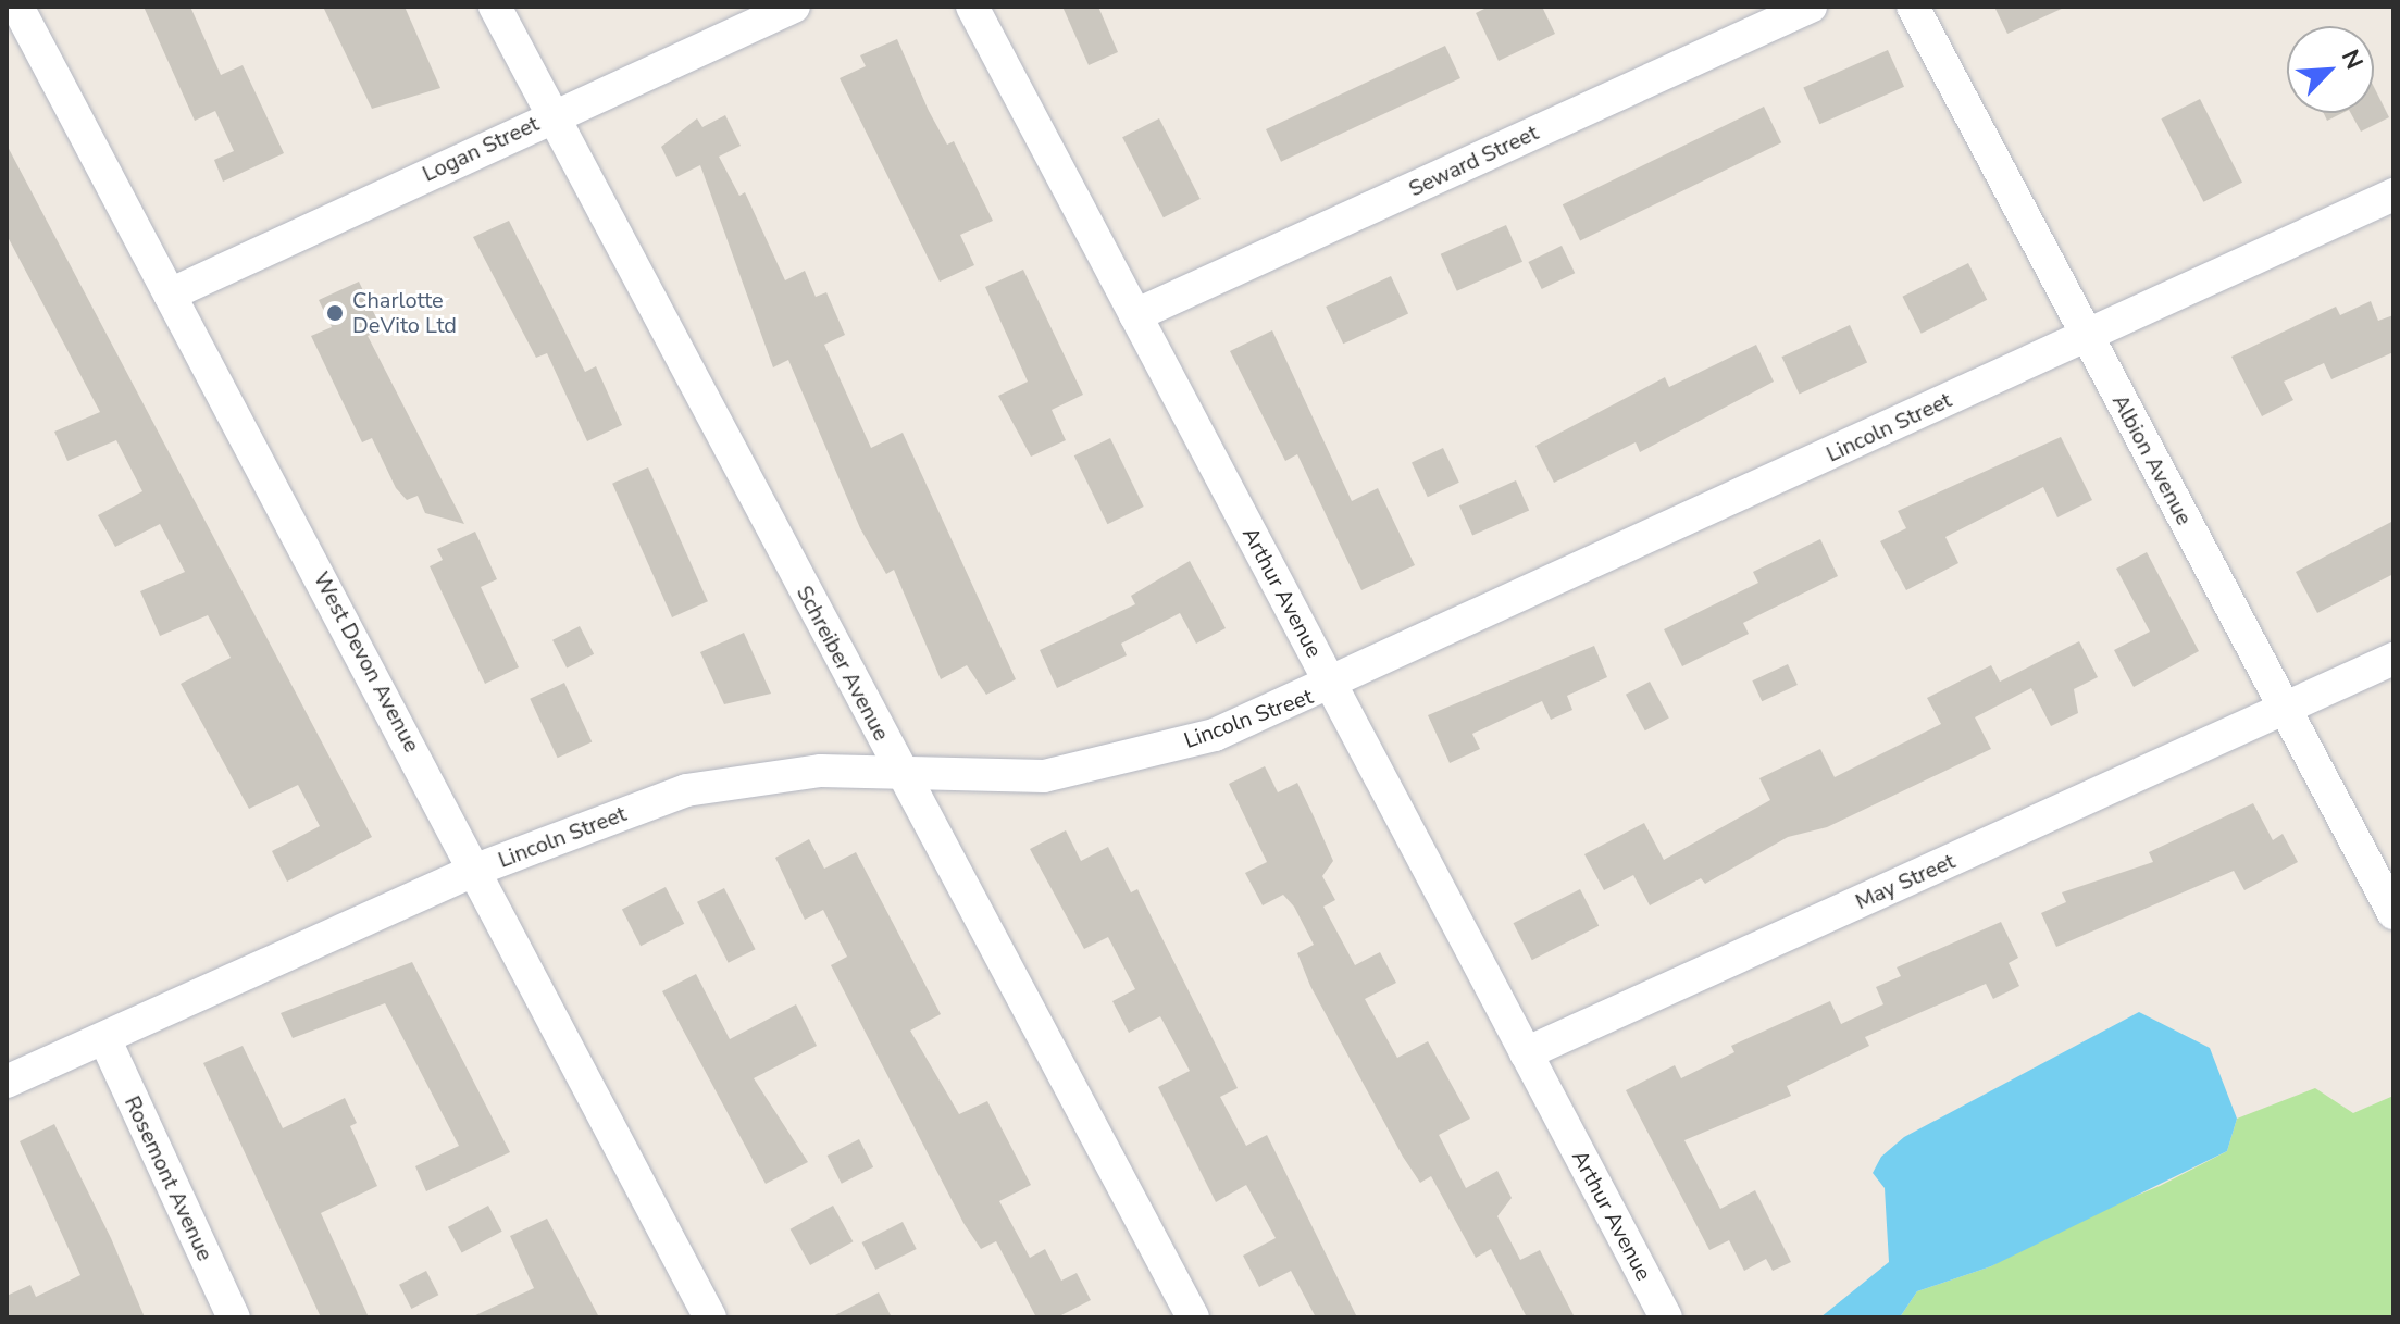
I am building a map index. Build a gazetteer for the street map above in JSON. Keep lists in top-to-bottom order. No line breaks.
{"streets":{"street":["Logan Street","Seward Street","Lincoln Street","Albion Avenue","Arthur Avenue","West Devon Avenue","Schreiber Avenue","May Street","Rosemont Avenue"]},"crossings":[["Logan Street","West Devon Avenue"],["Logan Street","Schreiber Avenue"],["Seward Street","Arthur Avenue"],["Lincoln Street","Albion Avenue"],["Lincoln Street","Arthur Avenue"],["Lincoln Street","West Devon Avenue"],["Lincoln Street","Schreiber Avenue"],["Lincoln Street","Rosemont Avenue"],["Albion Avenue","May Street"],["Arthur Avenue","May Street"]],"places":["Charlotte DeVito Ltd"],"north":"top right"}
